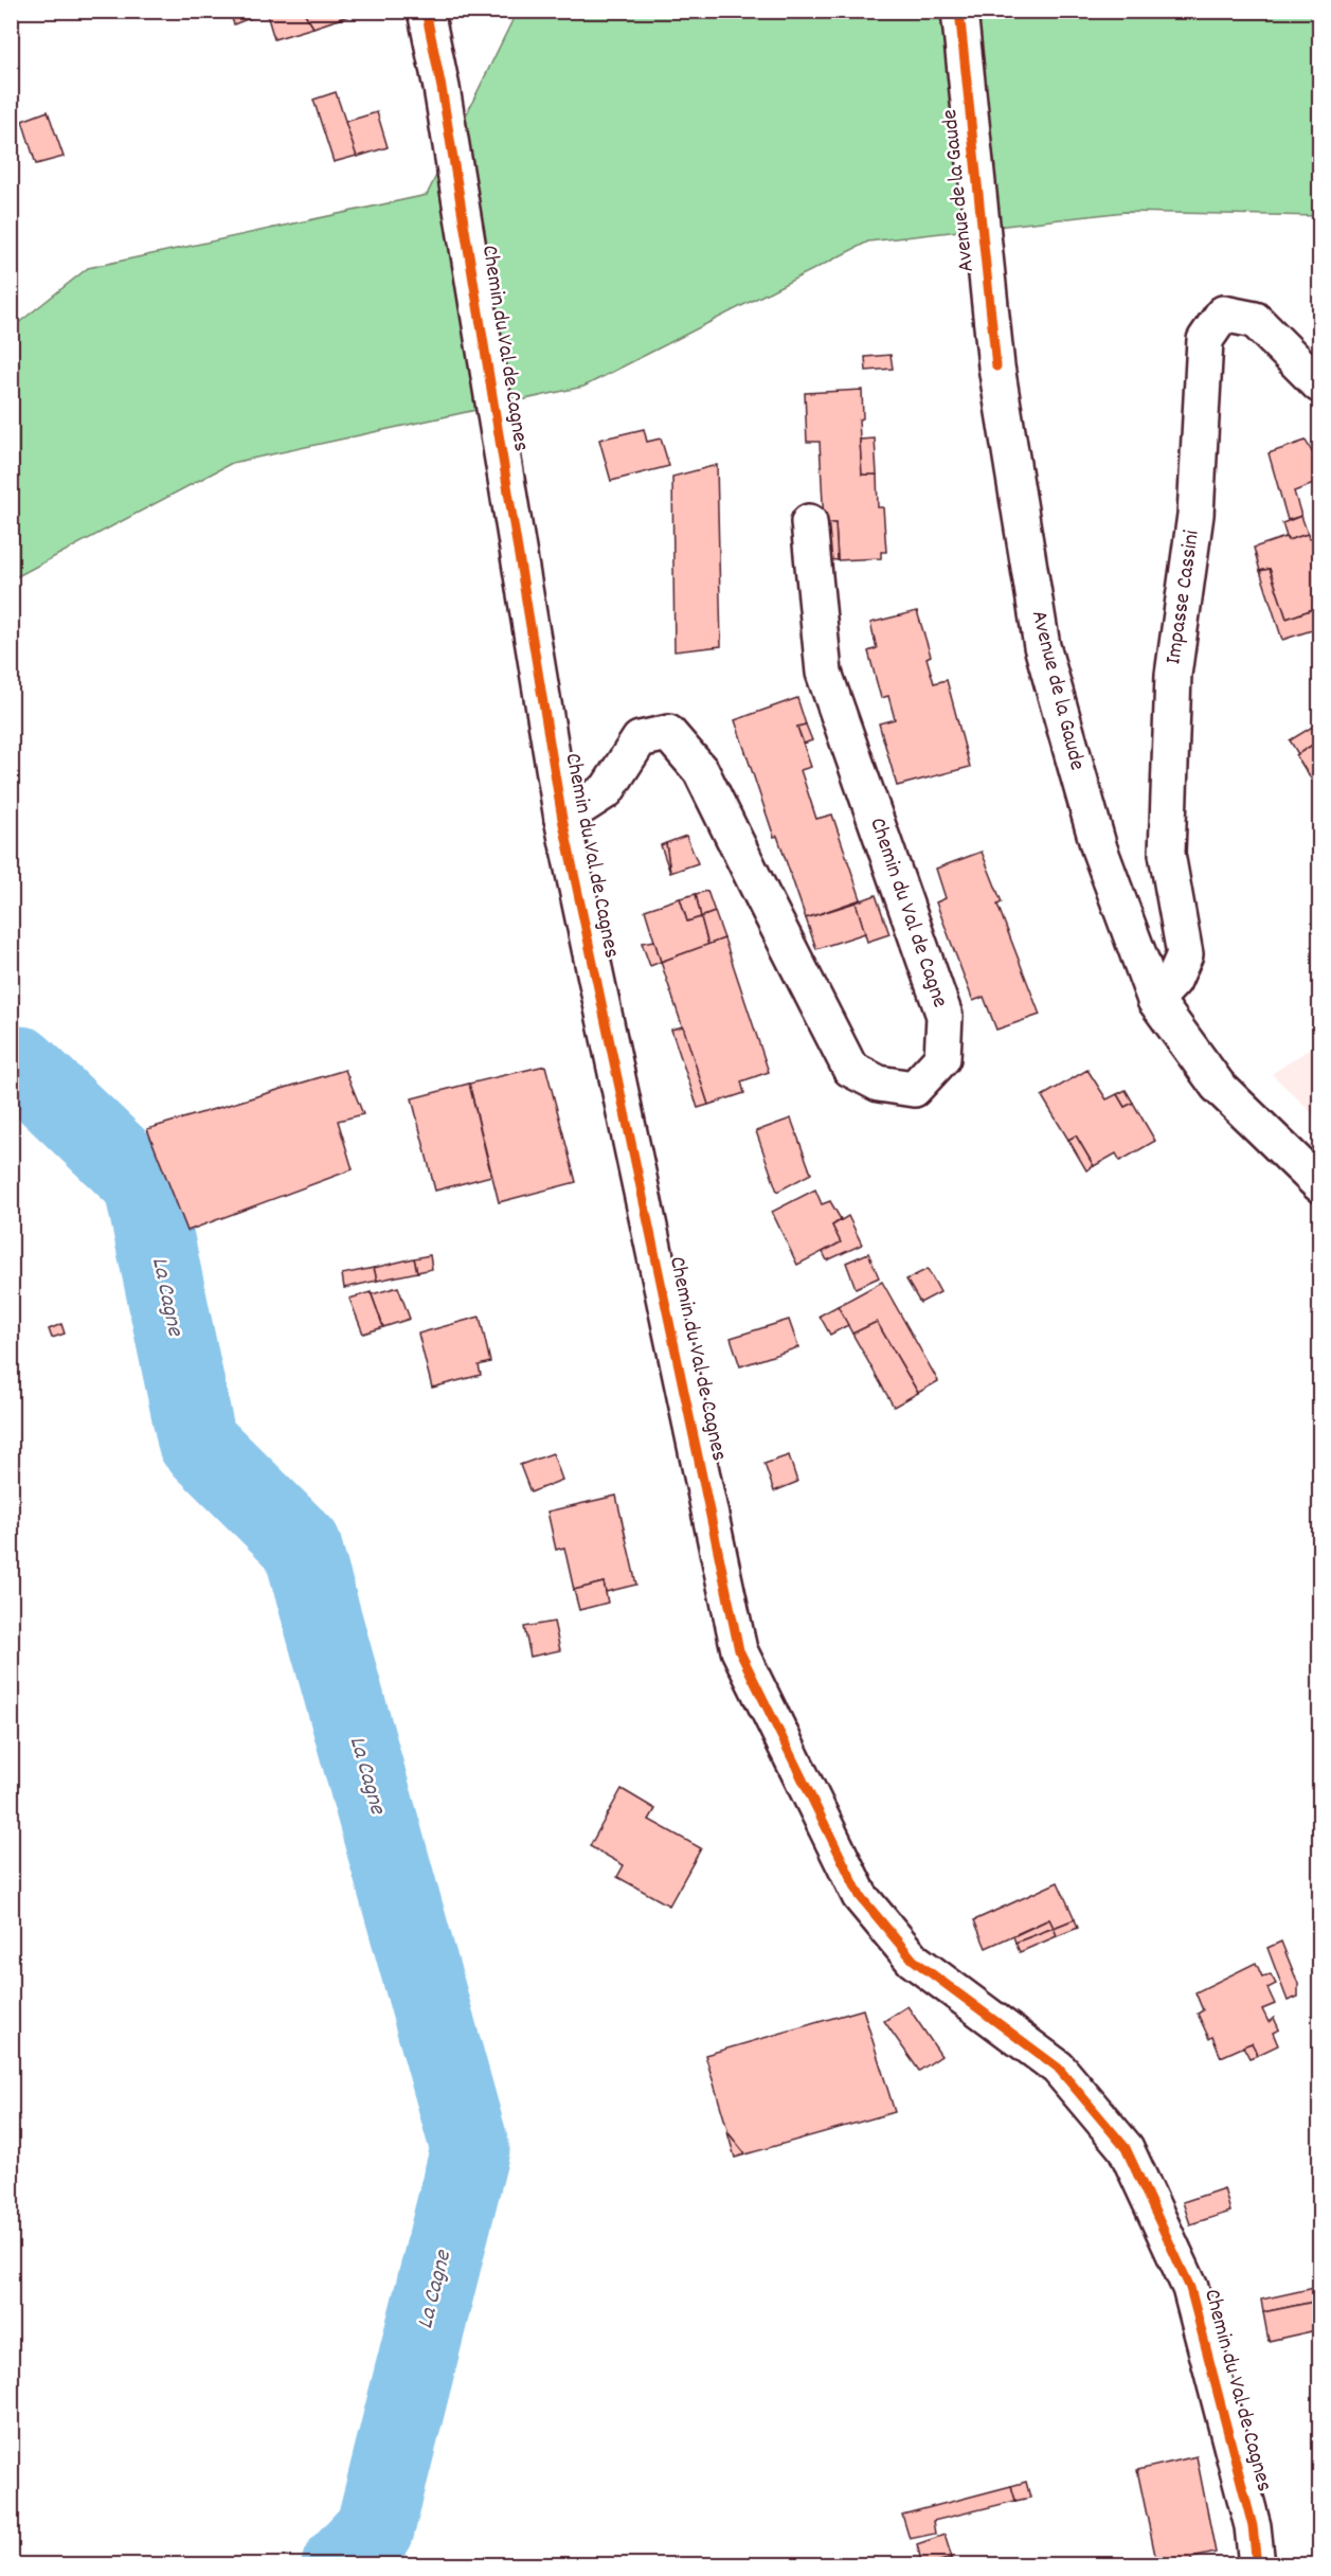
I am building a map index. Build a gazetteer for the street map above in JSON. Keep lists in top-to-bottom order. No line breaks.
{"streets":{"street":["Avenue de la Gaude","Chemin du Val de Cagnes","Impasse Cassini","Chemin du Val de Cagne"]},"crossings":[["Avenue de la Gaude","Impasse Cassini"],["Chemin du Val de Cagnes","Chemin du Val de Cagne"]],"water":["La Cagne"]}
